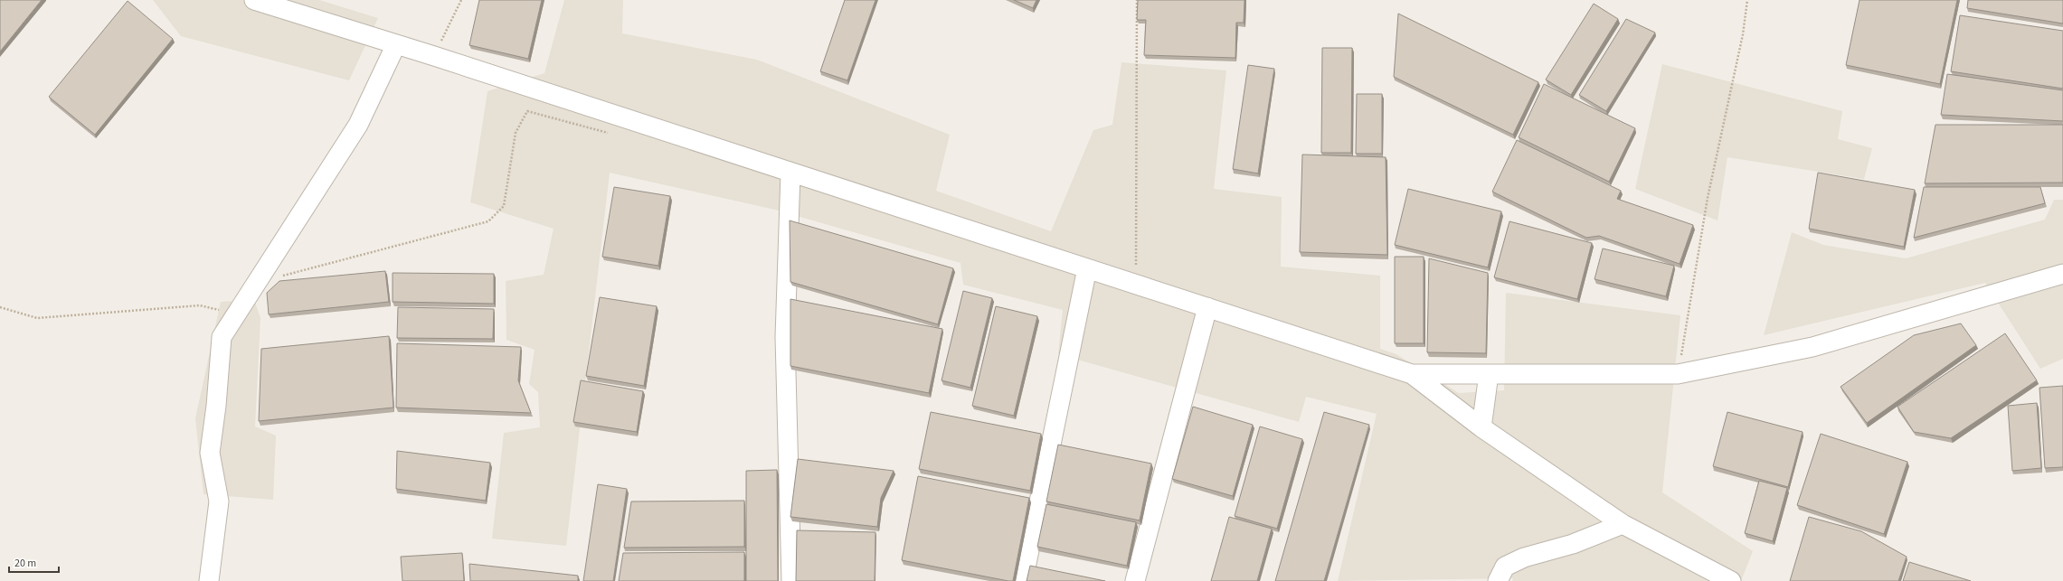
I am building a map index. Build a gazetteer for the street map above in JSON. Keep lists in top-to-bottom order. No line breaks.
{"scale_bar":"20 m"}
